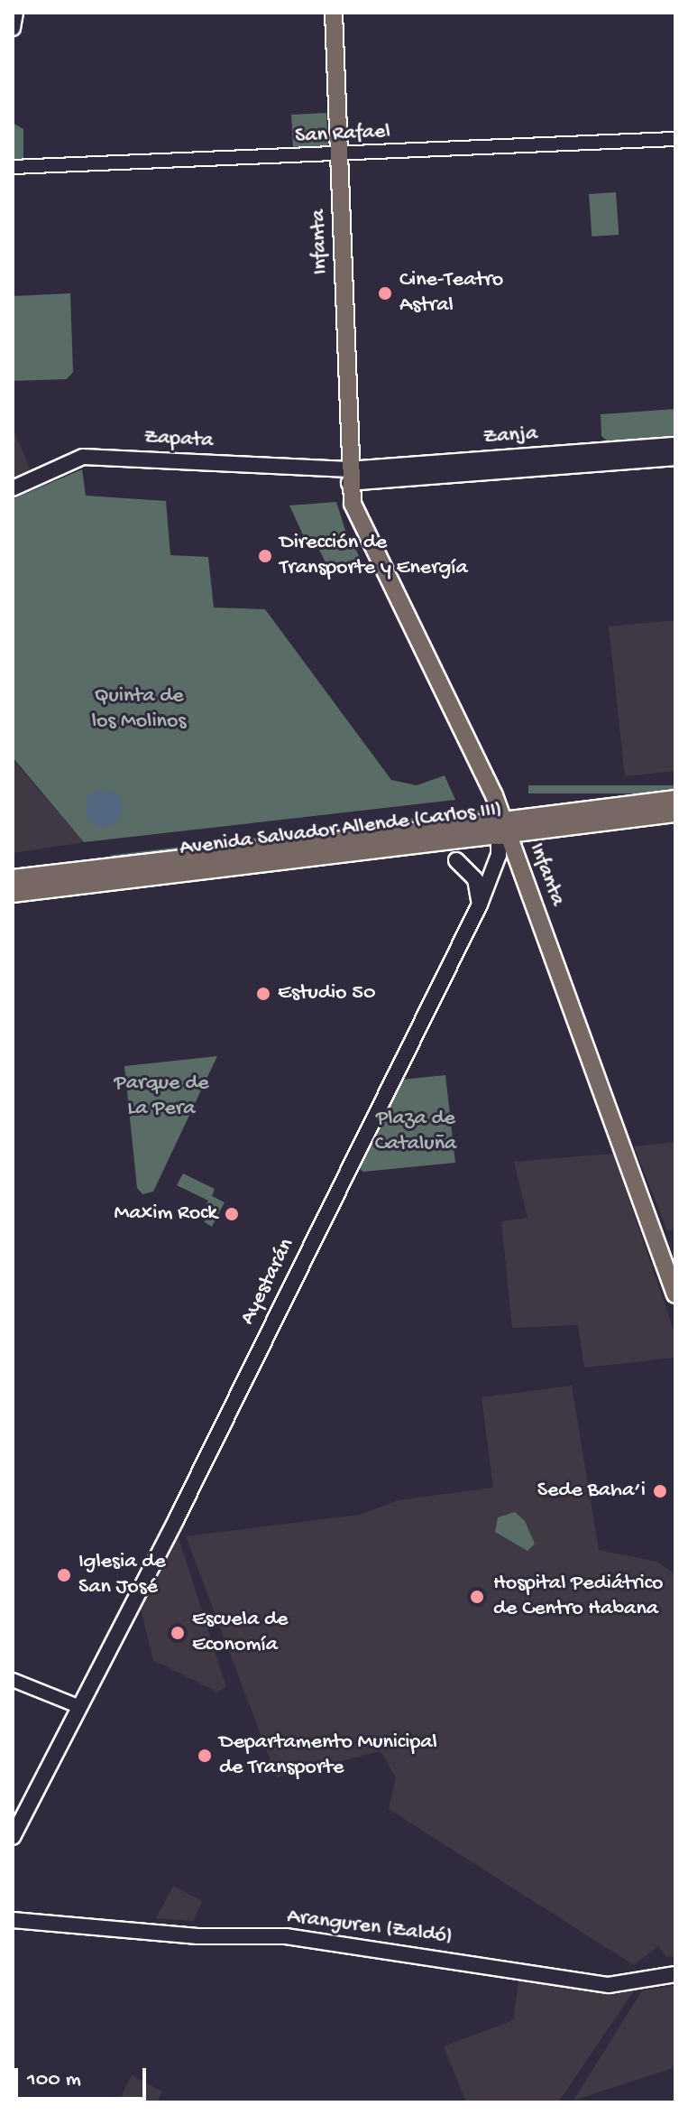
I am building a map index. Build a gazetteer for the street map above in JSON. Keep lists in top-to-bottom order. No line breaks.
{"streets":{"main road":["Infanta","Zanja","Zapata","Avenida Salvador Allende (Carlos III)","Ayestarán","Aranguren (Zaldó)"],"street":["San Rafael"]},"crossings":[["San Rafael","Infanta"],["Infanta","Zanja"],["Infanta","Zapata"],["Infanta","Avenida Salvador Allende (Carlos III)"],["Infanta","Ayestarán"],["Zanja","Zapata"],["Avenida Salvador Allende (Carlos III)","Ayestarán"]],"parks":["Quinta de los Molinos","Parque de La Pera","Plaza de Cataluña"],"places":["Cine-Teatro Astral","Dirección de Transporte y Energía","Estudio 50","Maxim Rock","Sede Baha’i","Iglesia de San José","Hospital Pediátrico de Centro Habana","Escuela de Economía","Departamento Municipal de Transporte"],"scale_bar":"100 m"}
